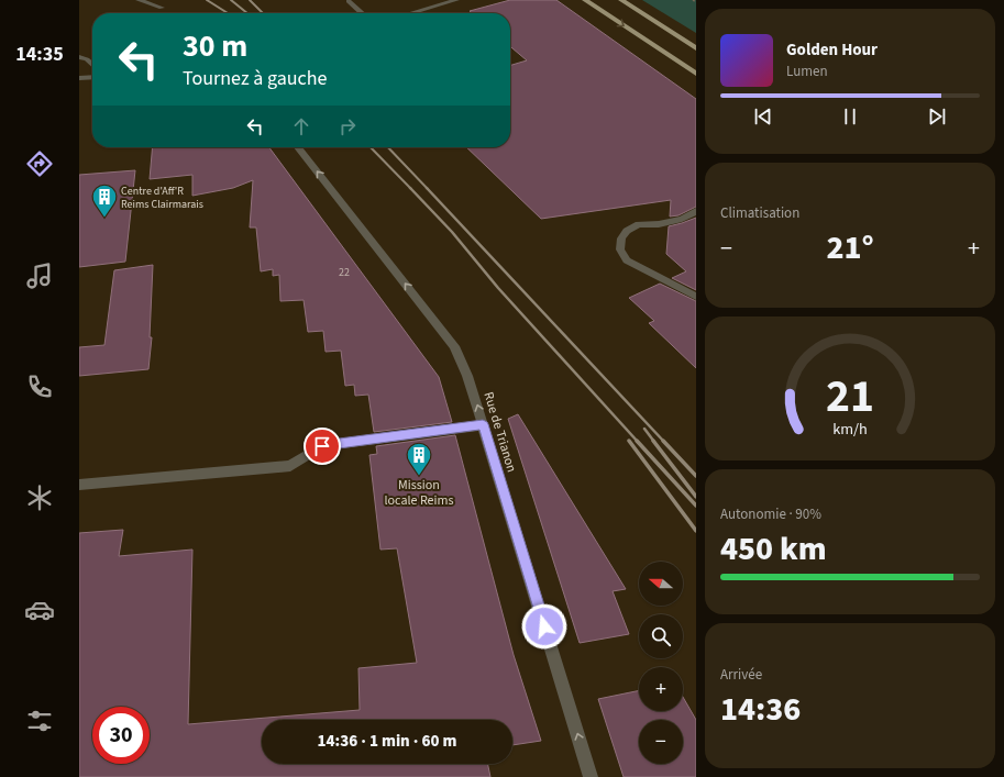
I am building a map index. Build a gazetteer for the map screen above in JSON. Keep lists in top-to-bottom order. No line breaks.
{"streets":{"street":["Rue de Trianon"]},"one_way":["Rue de Trianon"],"places":{"building":["Centre d'Aff'R Reims Clairmarais","Mission locale Reims"]},"house_numbers":["22"],"north":"left","page":{"tabs":"14:35","turn":["30 m","Tournez à gauche"],"song":["Golden Hour","Lumen"],"tile":["Climatisation",["Autonomie · 90%","450 km"],["Arrivée","14:36"]],"heat":["−","21°","+"],"map_buttons":["+","−"],"limit":"30","trip":"14:36 · 1 min · 60 m","gauge":["21","km/h"]}}
